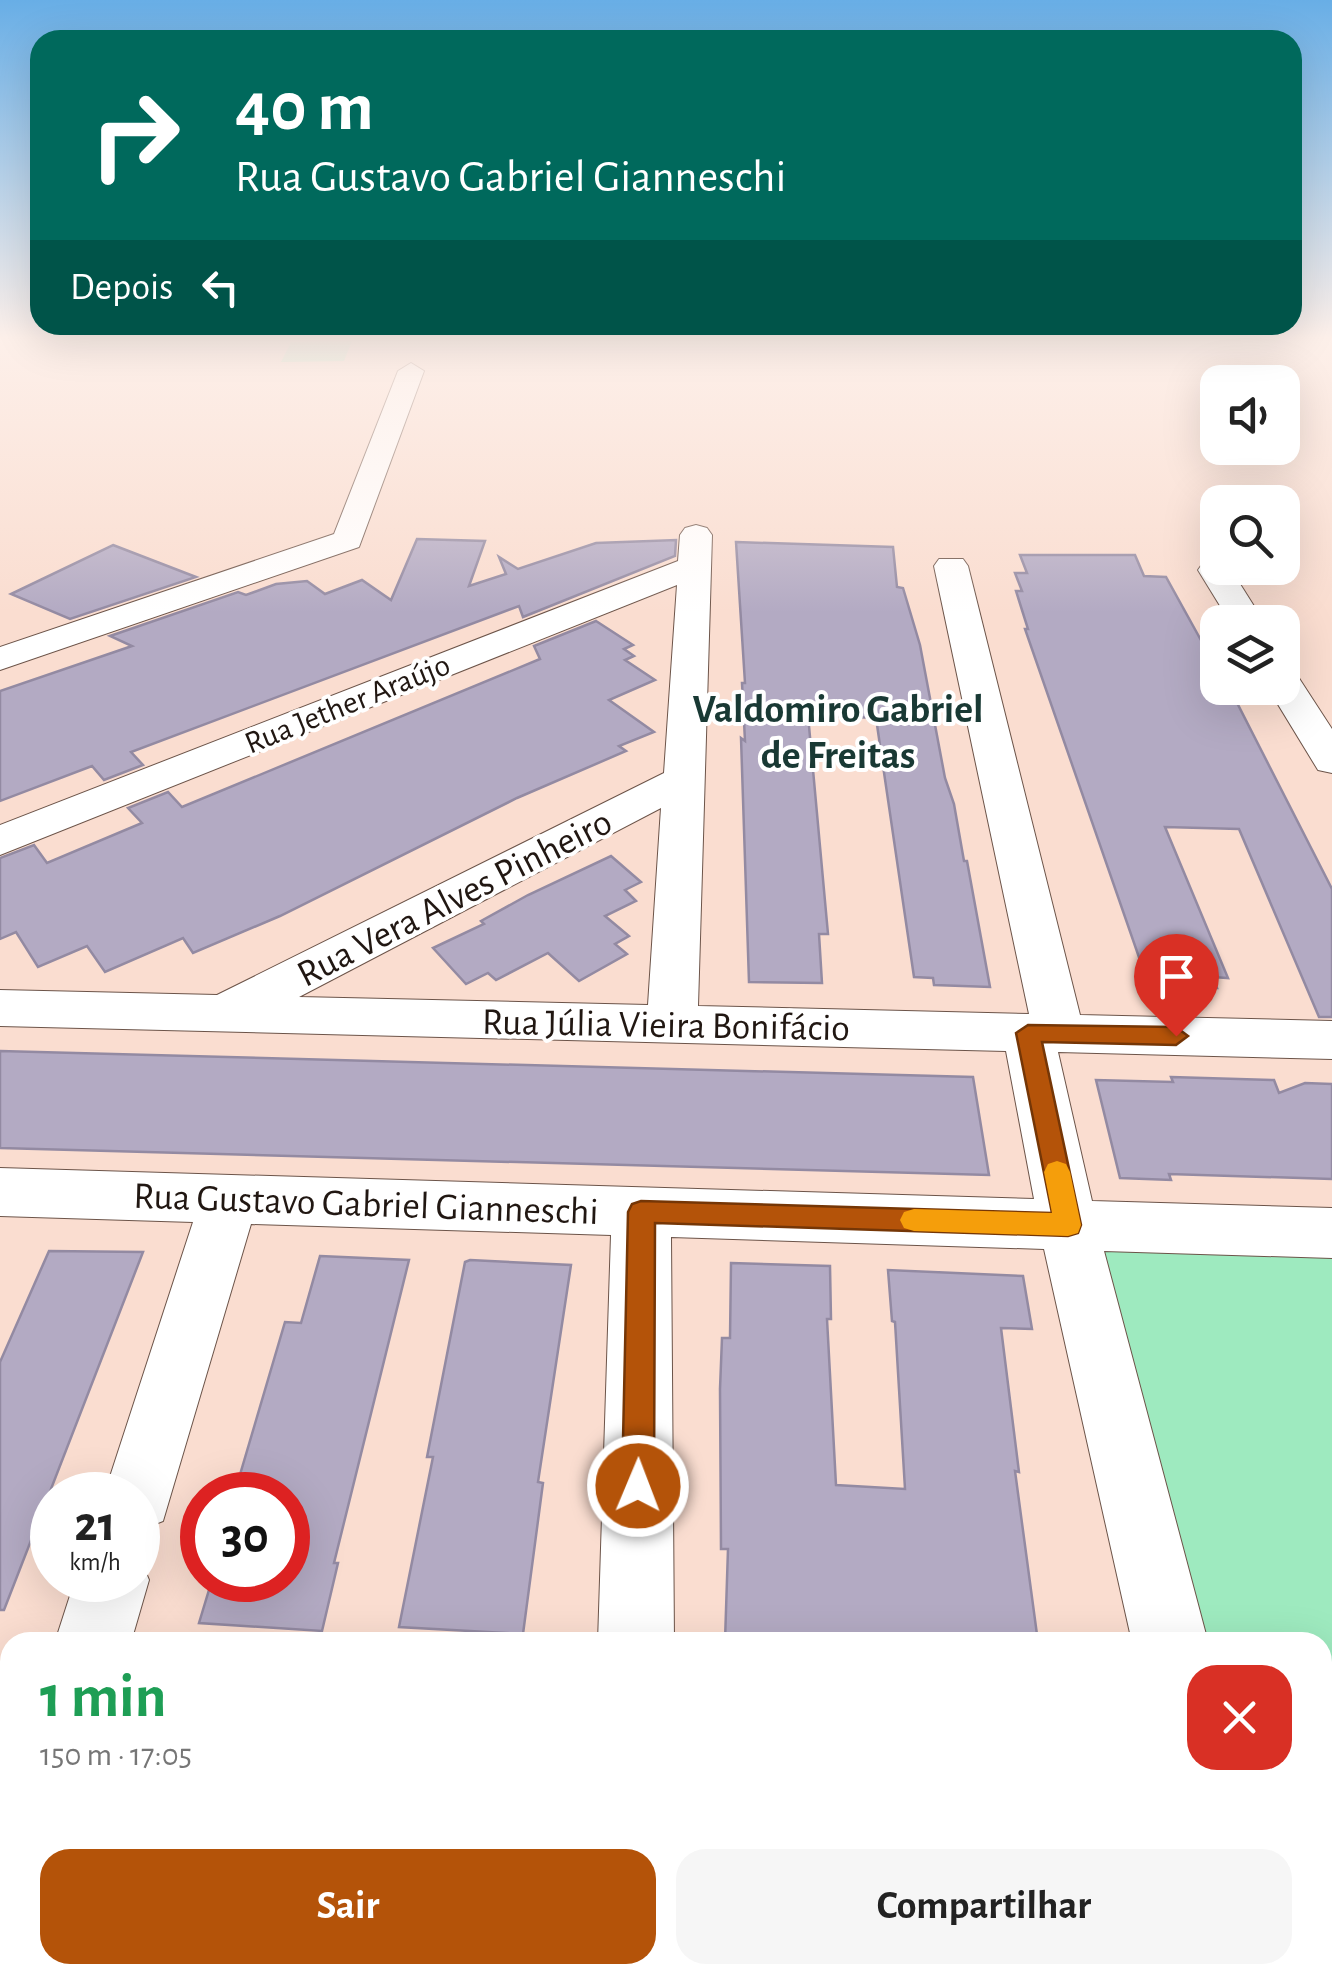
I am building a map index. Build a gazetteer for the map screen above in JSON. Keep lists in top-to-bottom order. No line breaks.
{"streets":{"street":["Rua Jether Araújo","Rua Vera Alves Pinheiro","Rua Júlia Vieira Bonifácio","Rua Gustavo Gabriel Gianneschi"]},"crossings":[["Rua Jether Araújo","Rua Vera Alves Pinheiro"],["Rua Vera Alves Pinheiro","Rua Júlia Vieira Bonifácio"]],"districts":["Valdomiro Gabriel de Freitas"],"page":{"turn":["40 m","Rua Gustavo Gabriel Gianneschi"],"then":"Depois","speed":"21 km/h","limit":"30","heading":["1 min","150 m · 17:05"],"buttons":["Sair","Compartilhar"]}}
